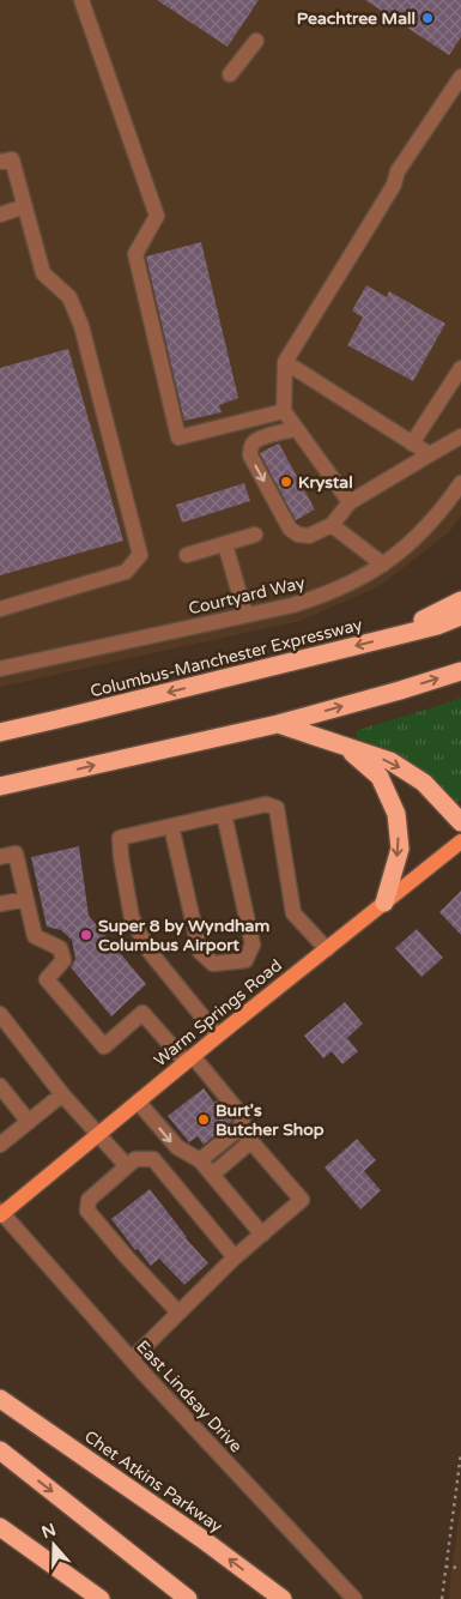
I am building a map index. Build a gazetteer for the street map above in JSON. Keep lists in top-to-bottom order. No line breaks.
{"streets":{"highway":["Columbus-Manchester Expressway","Chet Atkins Parkway"],"main road":["Warm Springs Road"],"street":["Courtyard Way","East Lindsay Drive"]},"crossings":[["Warm Springs Road","East Lindsay Drive"]],"places":["Peachtree Mall","Krystal","Super 8 by Wyndham Columbus Airport","Burt's Butcher Shop"],"north":"top"}
